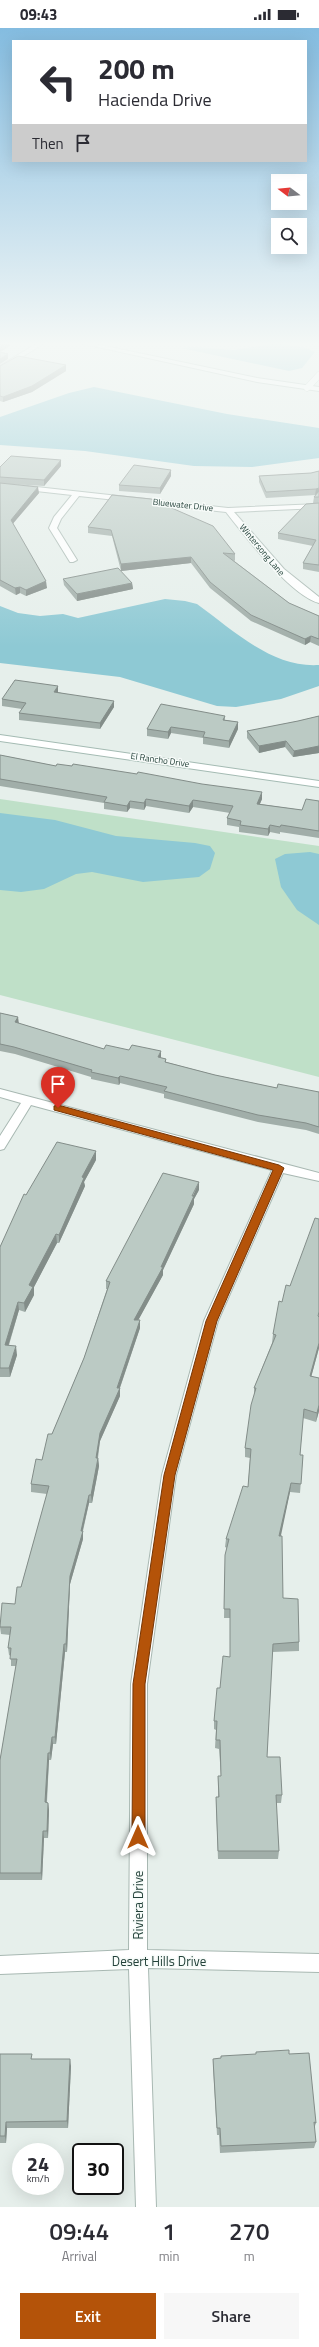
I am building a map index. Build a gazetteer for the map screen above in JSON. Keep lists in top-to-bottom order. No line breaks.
{"streets":{"street":["Bluewater Drive","Wintersong Lane","El Rancho Drive","Riviera Drive","Desert Hills Drive"]},"crossings":[["Bluewater Drive","Wintersong Lane"],["Riviera Drive","Desert Hills Drive"]],"north":"left","page":{"status":"09:43","turn":["200 m","Hacienda Drive"],"then":"Then","speed":"24 km/h","limit":"30","eta":["09:44","Arrival","1","min","270","m"],"buttons":["Exit","Share"]}}
